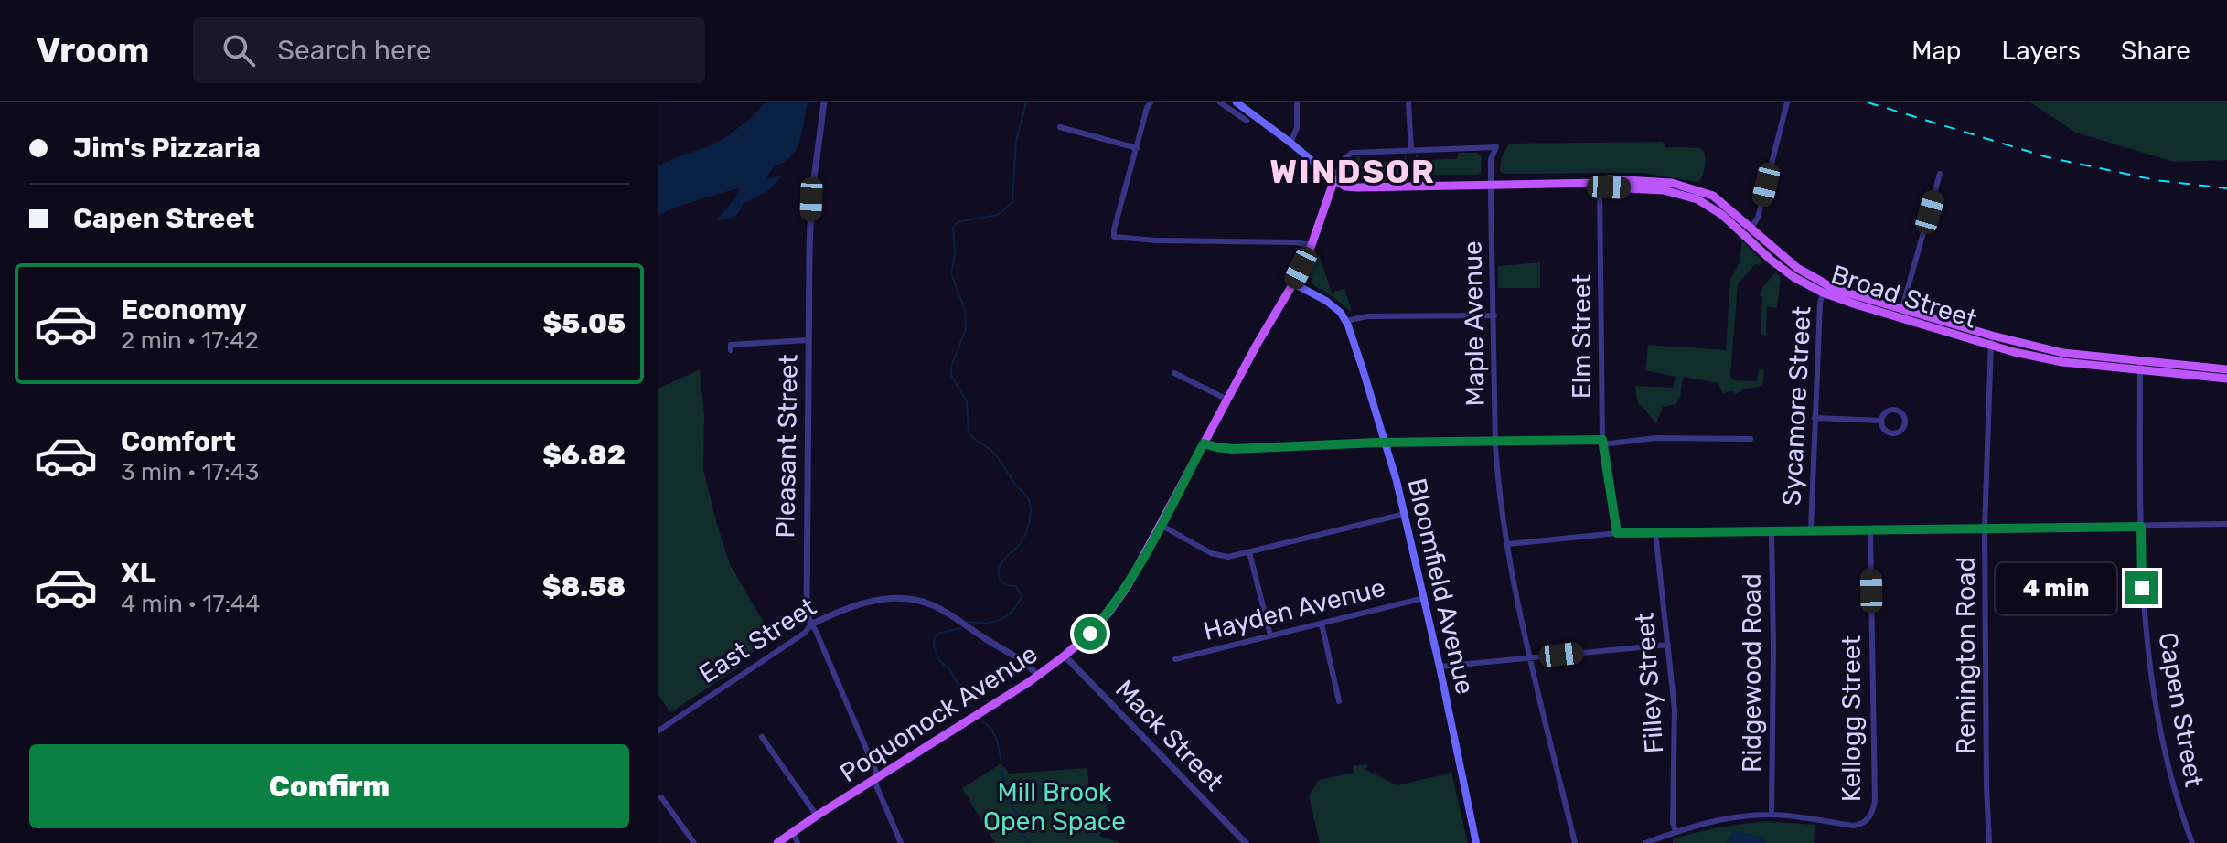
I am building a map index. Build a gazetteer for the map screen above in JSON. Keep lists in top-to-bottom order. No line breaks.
{"streets":{"main road":["Broad Street","Bloomfield Avenue","Poquonock Avenue"],"street":["Maple Avenue","Elm Street","Sycamore Street","Pleasant Street","Hayden Avenue","East Street","Remington Road","Ridgewood Road","Filley Street","Capen Street","Kellogg Street","Mack Street"]},"crossings":[["Broad Street","Maple Avenue"],["Broad Street","Elm Street"],["Broad Street","Sycamore Street"],["Broad Street","Remington Road"],["Broad Street","Capen Street"],["Broad Street","Poquonock Avenue"],["Pleasant Street","East Street"],["Pleasant Street","Poquonock Avenue"],["Bloomfield Avenue","Hayden Avenue"],["East Street","Poquonock Avenue"],["Ridgewood Road","Kellogg Street"],["Poquonock Avenue","Mack Street"]],"districts":["WINDSOR"],"parks":["Mill Brook Open Space"],"page":{"header":"Vroom","search":"Search here","nav":["Map","Layers","Share"],"banner":["Jim's Pizzaria","Capen Street"],"list":[{"name":"Economy","note":"2 min · 17:42","value":"$5.05"},{"name":"Comfort","note":"3 min · 17:43","value":"$6.82"},{"name":"XL","note":"4 min · 17:44","value":"$8.58"}],"bubble":"4 min","buttons":"Confirm"}}
